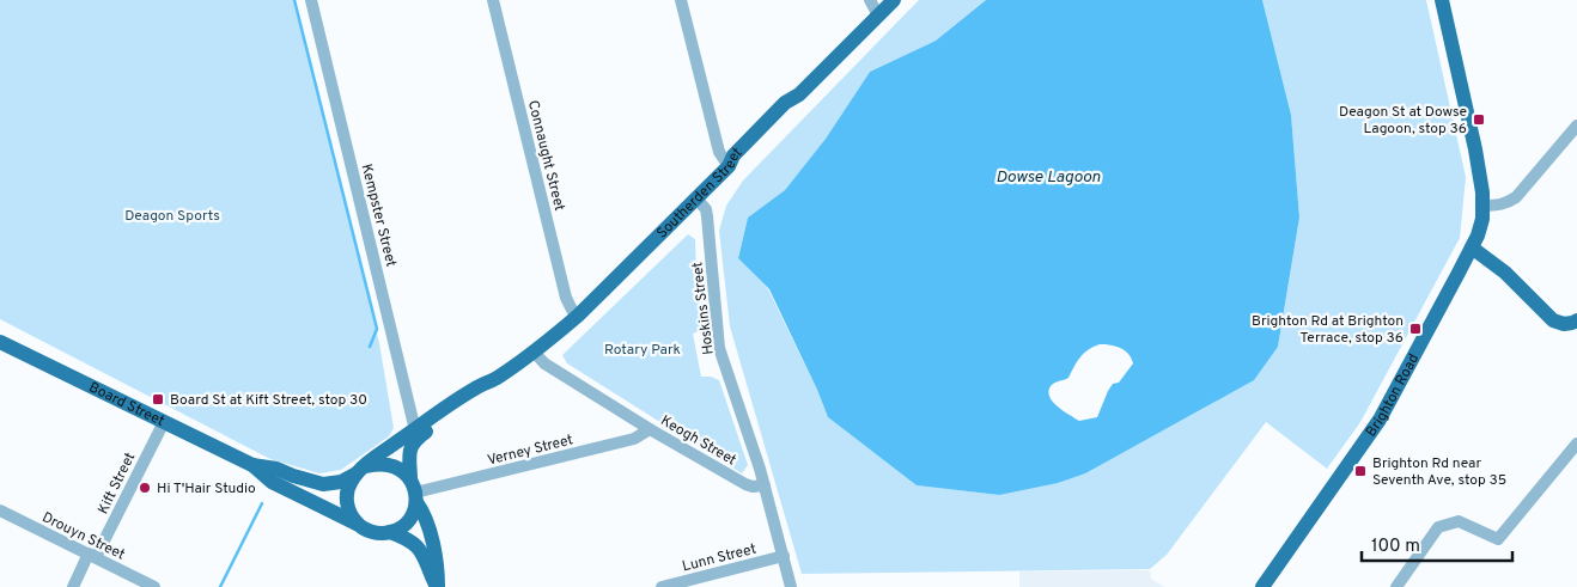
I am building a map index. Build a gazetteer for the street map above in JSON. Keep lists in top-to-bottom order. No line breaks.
{"streets":{"main road":["Southerden Street","Brighton Road","Board Street"],"street":["Connaught Street","Kempster Street","Hoskins Street","Keogh Street","Verney Street","Kift Street","Drouyn Street","Lunn Street"]},"crossings":[["Connaught Street","Southerden Street"],["Southerden Street","Kempster Street"],["Southerden Street","Hoskins Street"],["Southerden Street","Board Street"],["Southerden Street","Keogh Street"],["Southerden Street","Verney Street"],["Hoskins Street","Keogh Street"],["Board Street","Verney Street"],["Board Street","Kift Street"],["Keogh Street","Verney Street"],["Kift Street","Drouyn Street"]],"water":["Dowse Lagoon"],"parks":["Deagon Sports","Rotary Park"],"places":{"transit":["Deagon St at Dowse Lagoon, stop 36","Brighton Rd at Brighton Terrace, stop 36","Board St at Kift Street, stop 30","Brighton Rd near Seventh Ave, stop 35"],"other":["Hi T'Hair Studio"]},"scale_bar":"100 m"}
